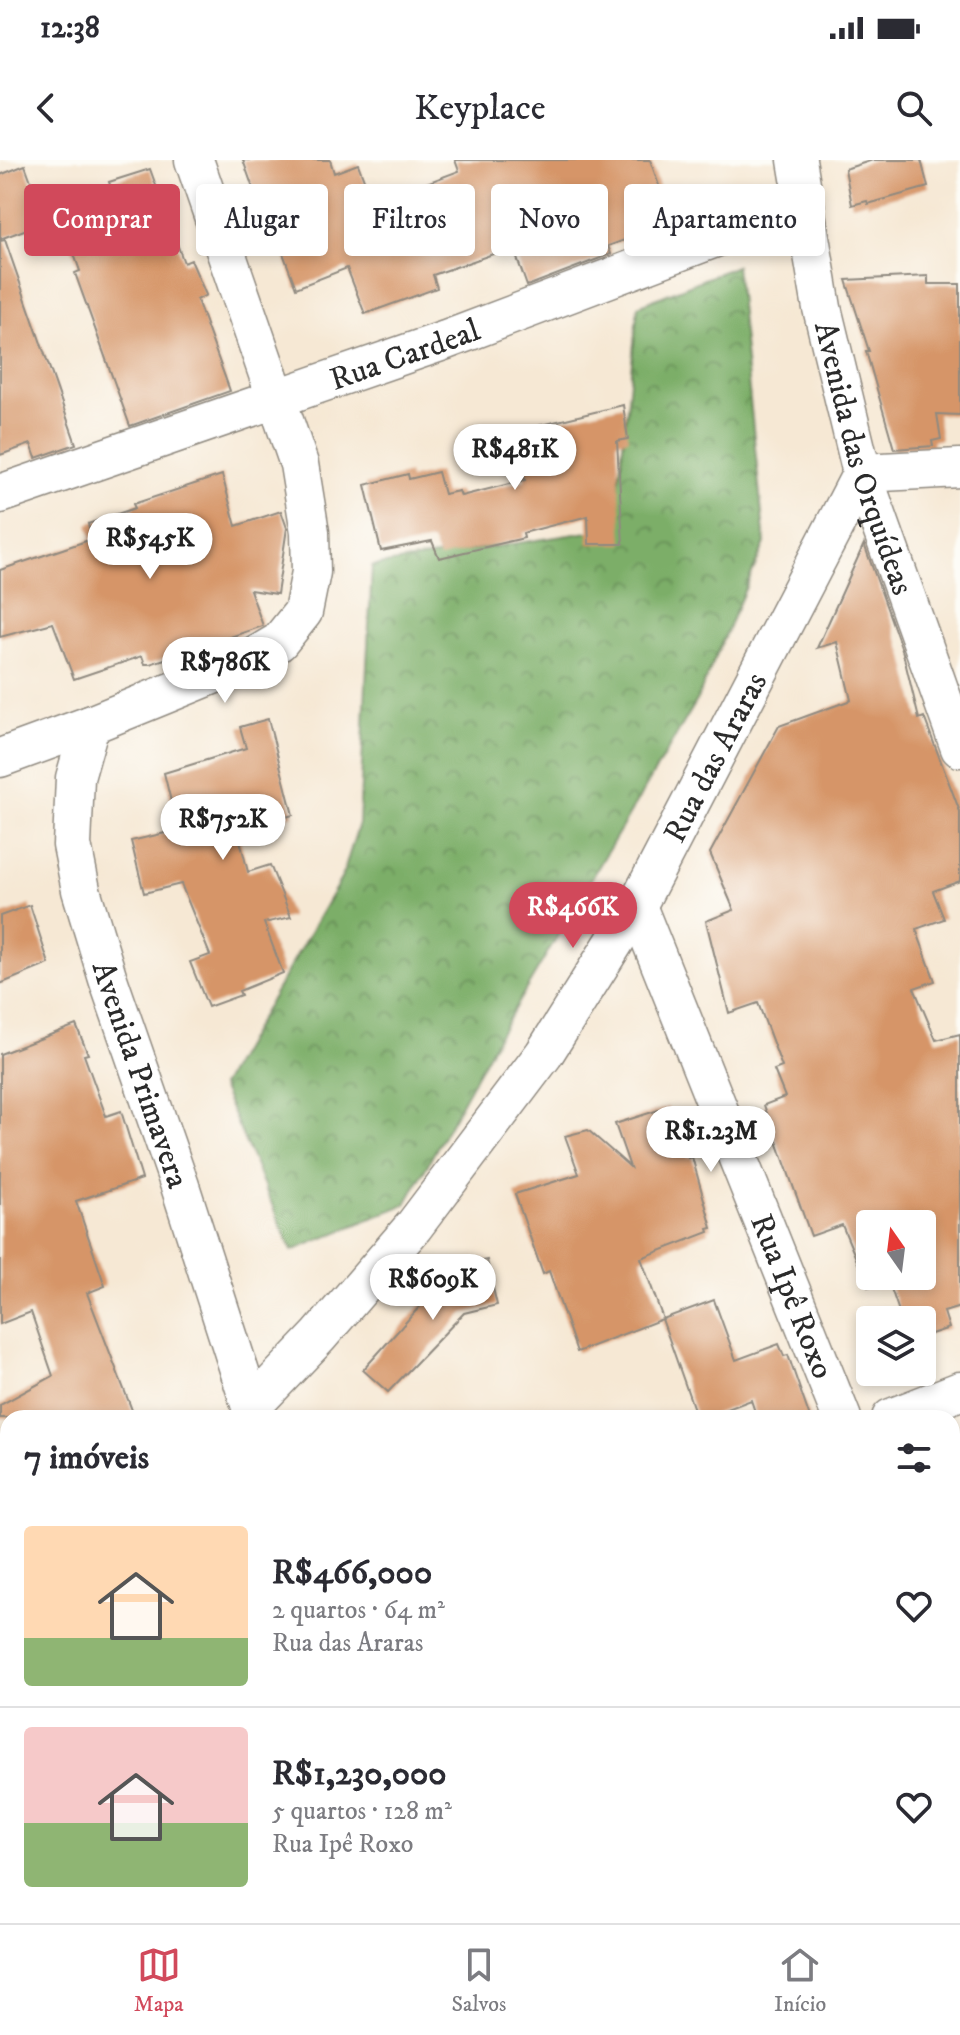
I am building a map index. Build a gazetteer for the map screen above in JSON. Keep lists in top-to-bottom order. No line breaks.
{"streets":{"street":["Rua Cardeal","Avenida das Orquídeas","Rua das Araras","Avenida Primavera","Rua Ipê Roxo"]},"crossings":[["Avenida das Orquídeas","Rua das Araras"],["Rua das Araras","Rua Ipê Roxo"]],"north":"top","page":{"status":"12:38","header":"Keyplace","chip":["Comprar","Alugar","Filtros","Novo","Apartamento"],"price":["R$481K","R$545K","R$786K","R$752K","R$466K","R$1.23M","R$609K"],"heading":"7 imóveis","list":[{"name":"R$466,000","note":"2 quartos · 64 m² · Rua das Araras"},{"name":"R$1,230,000","note":"5 quartos · 128 m² · Rua Ipê Roxo"}],"tabs":["Mapa","Salvos","Início"]}}
